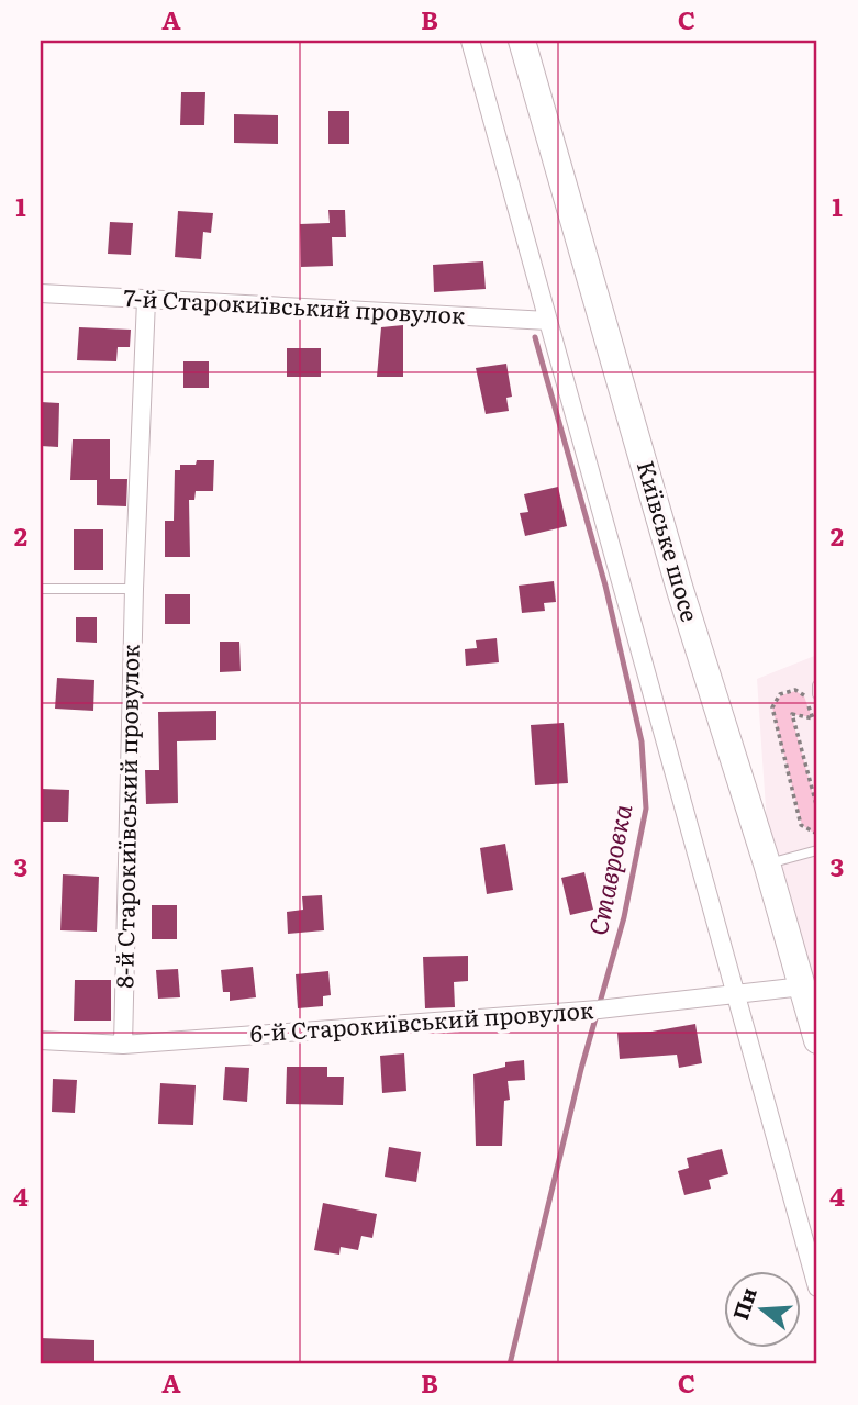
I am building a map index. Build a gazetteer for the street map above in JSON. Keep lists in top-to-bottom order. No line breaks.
{"streets":{"main road":["Київське шосе"],"street":["7-й Старокиївський провулок","8-й Старокиївський провулок","6-й Старокиївський провулок"]},"crossings":[["7-й Старокиївський провулок","8-й Старокиївський провулок"],["Київське шосе","6-й Старокиївський провулок"],["8-й Старокиївський провулок","6-й Старокиївський провулок"]],"water":["Ставровка"],"north":"left","grid":{"columns":["A","B","C"],"rows":["1","2","3","4"]}}
